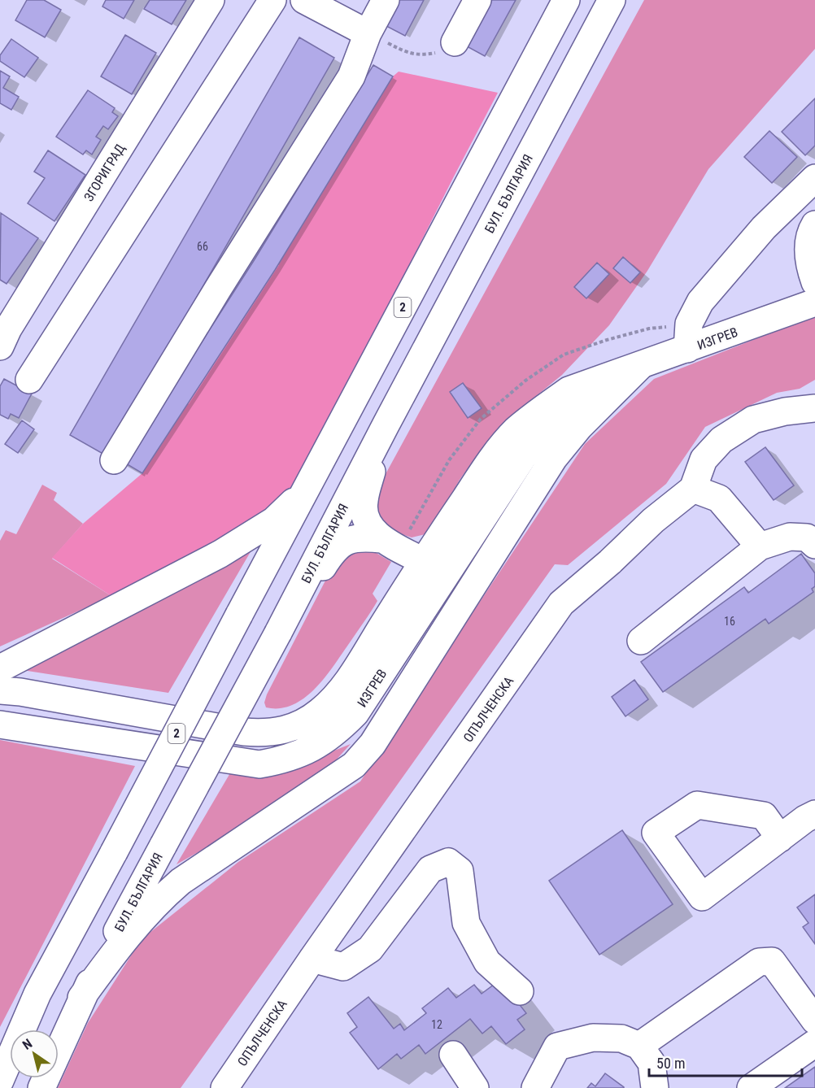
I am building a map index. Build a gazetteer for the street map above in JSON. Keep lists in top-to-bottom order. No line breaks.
{"streets":{"main road":["ЗГОРИГРАД","БУЛ. БЪЛГАРИЯ","2","ИЗГРЕВ","ОПЪЛЧЕНСКА"]},"house_numbers":["66","16","12"],"scale_bar":"50 m","north":"top left"}
